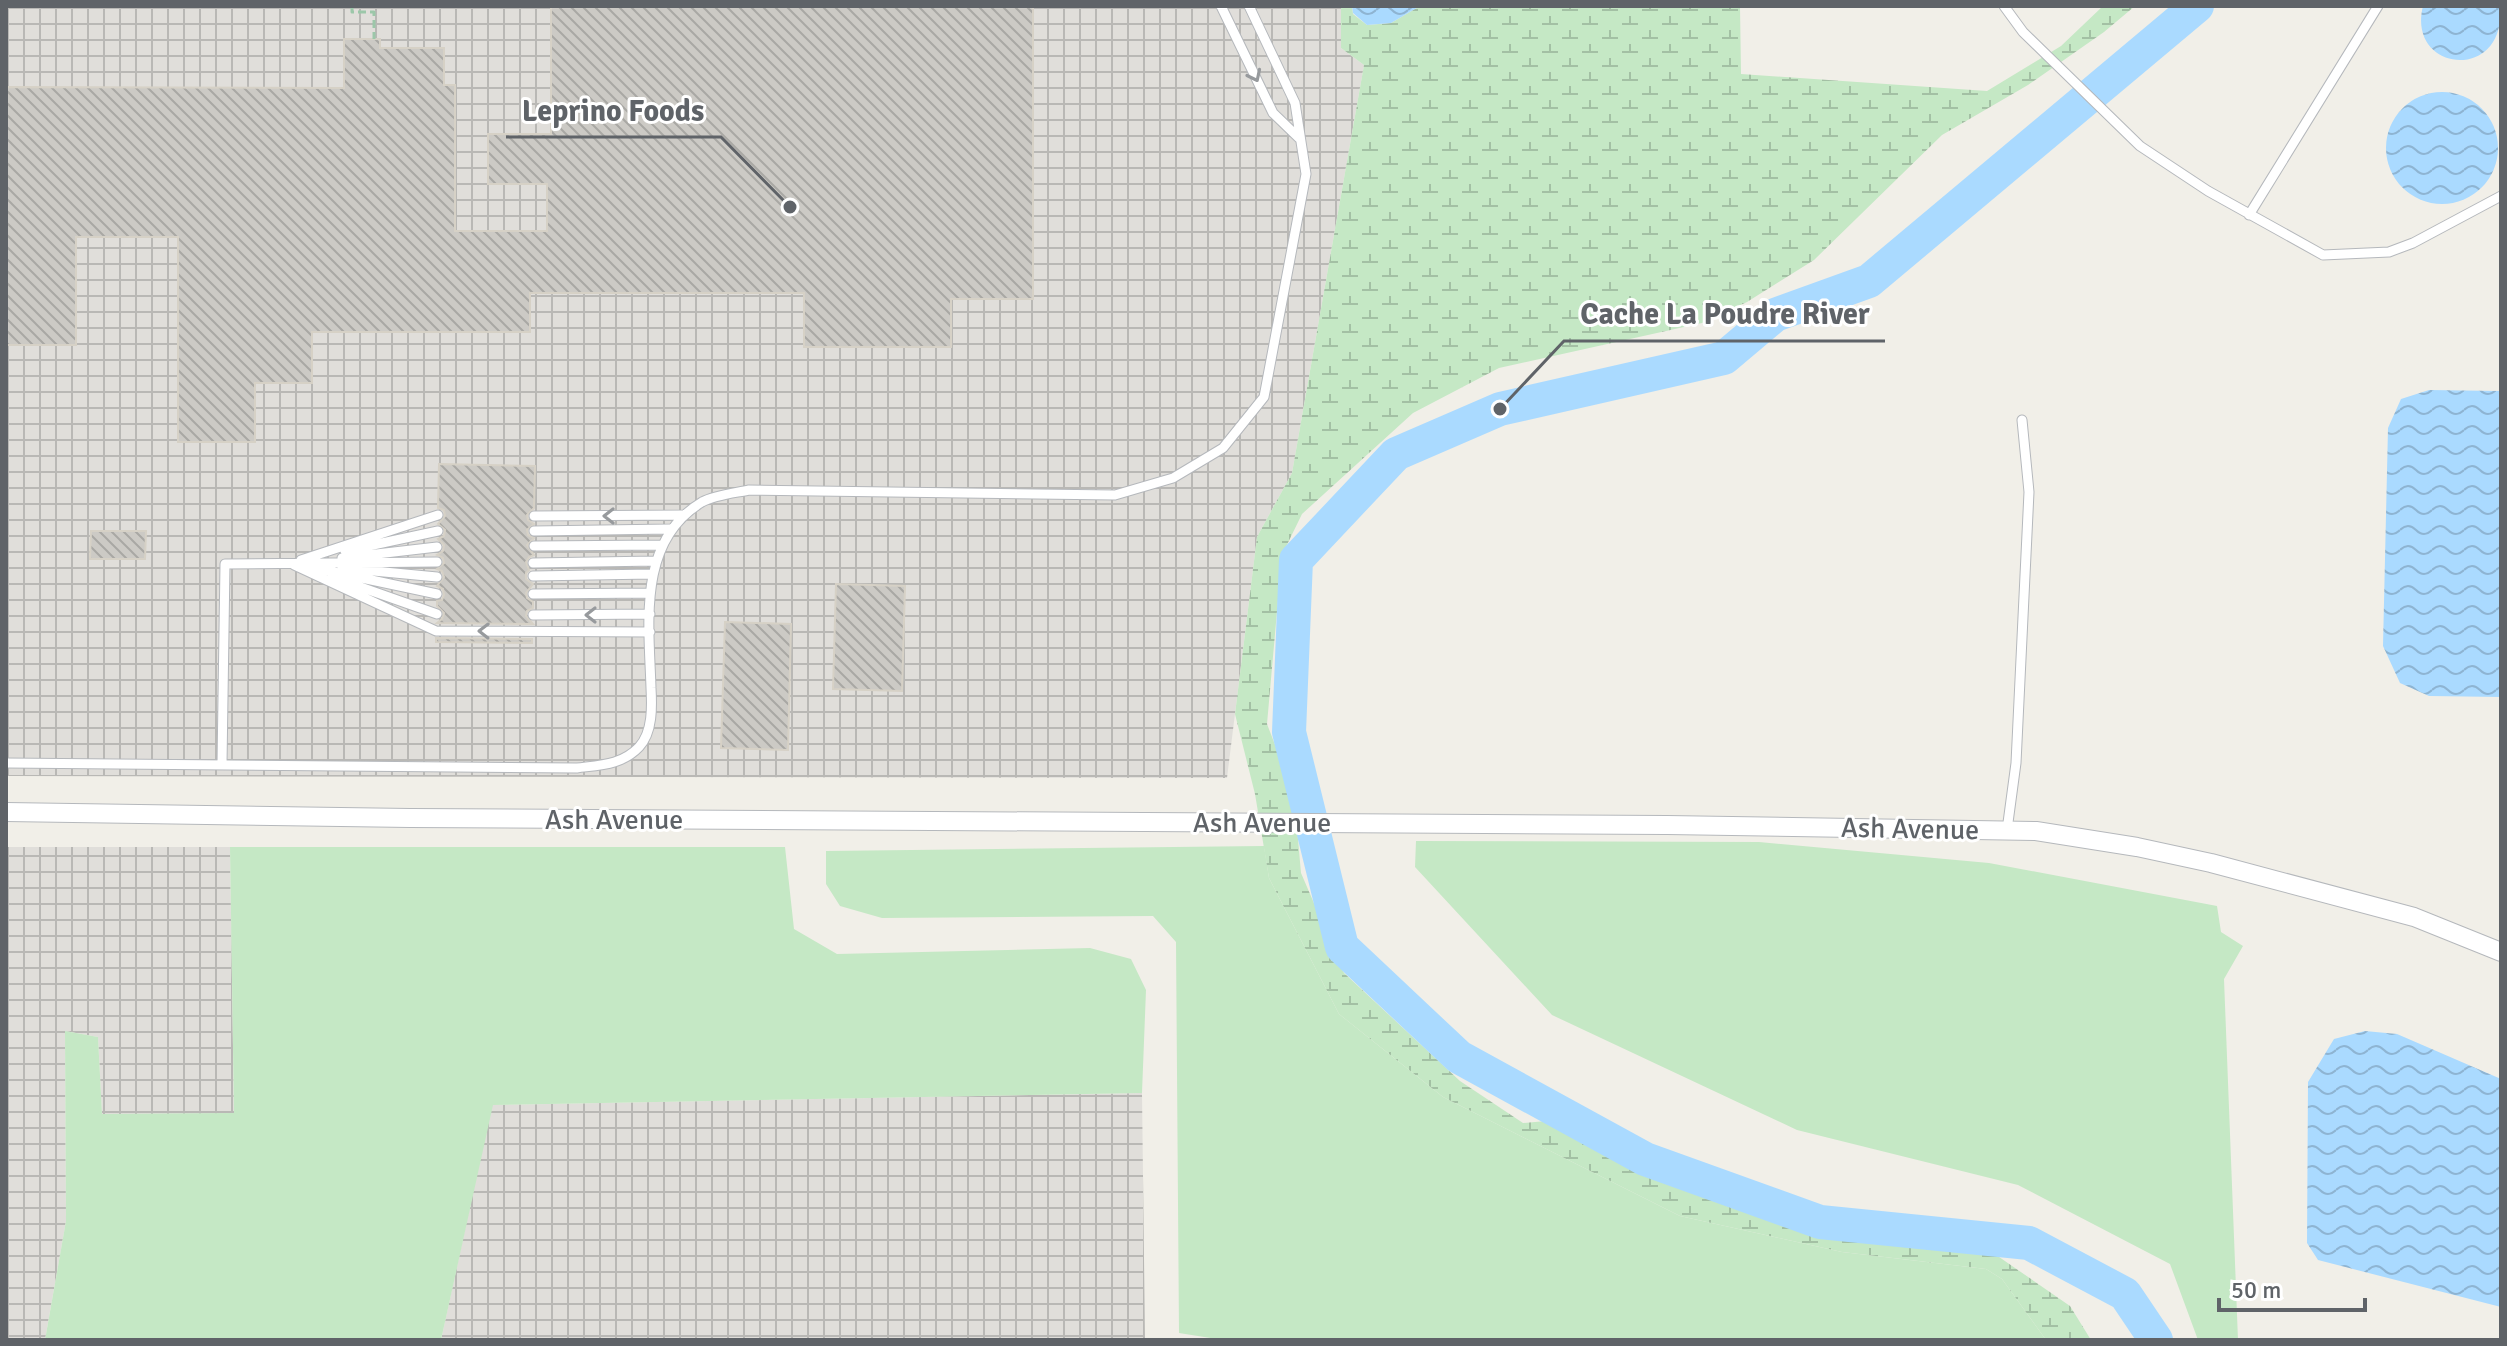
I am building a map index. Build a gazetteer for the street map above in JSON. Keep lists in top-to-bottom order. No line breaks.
{"streets":{"street":["Ash Avenue"]},"places":["Leprino Foods","Cache La Poudre River"],"scale_bar":"50 m"}
